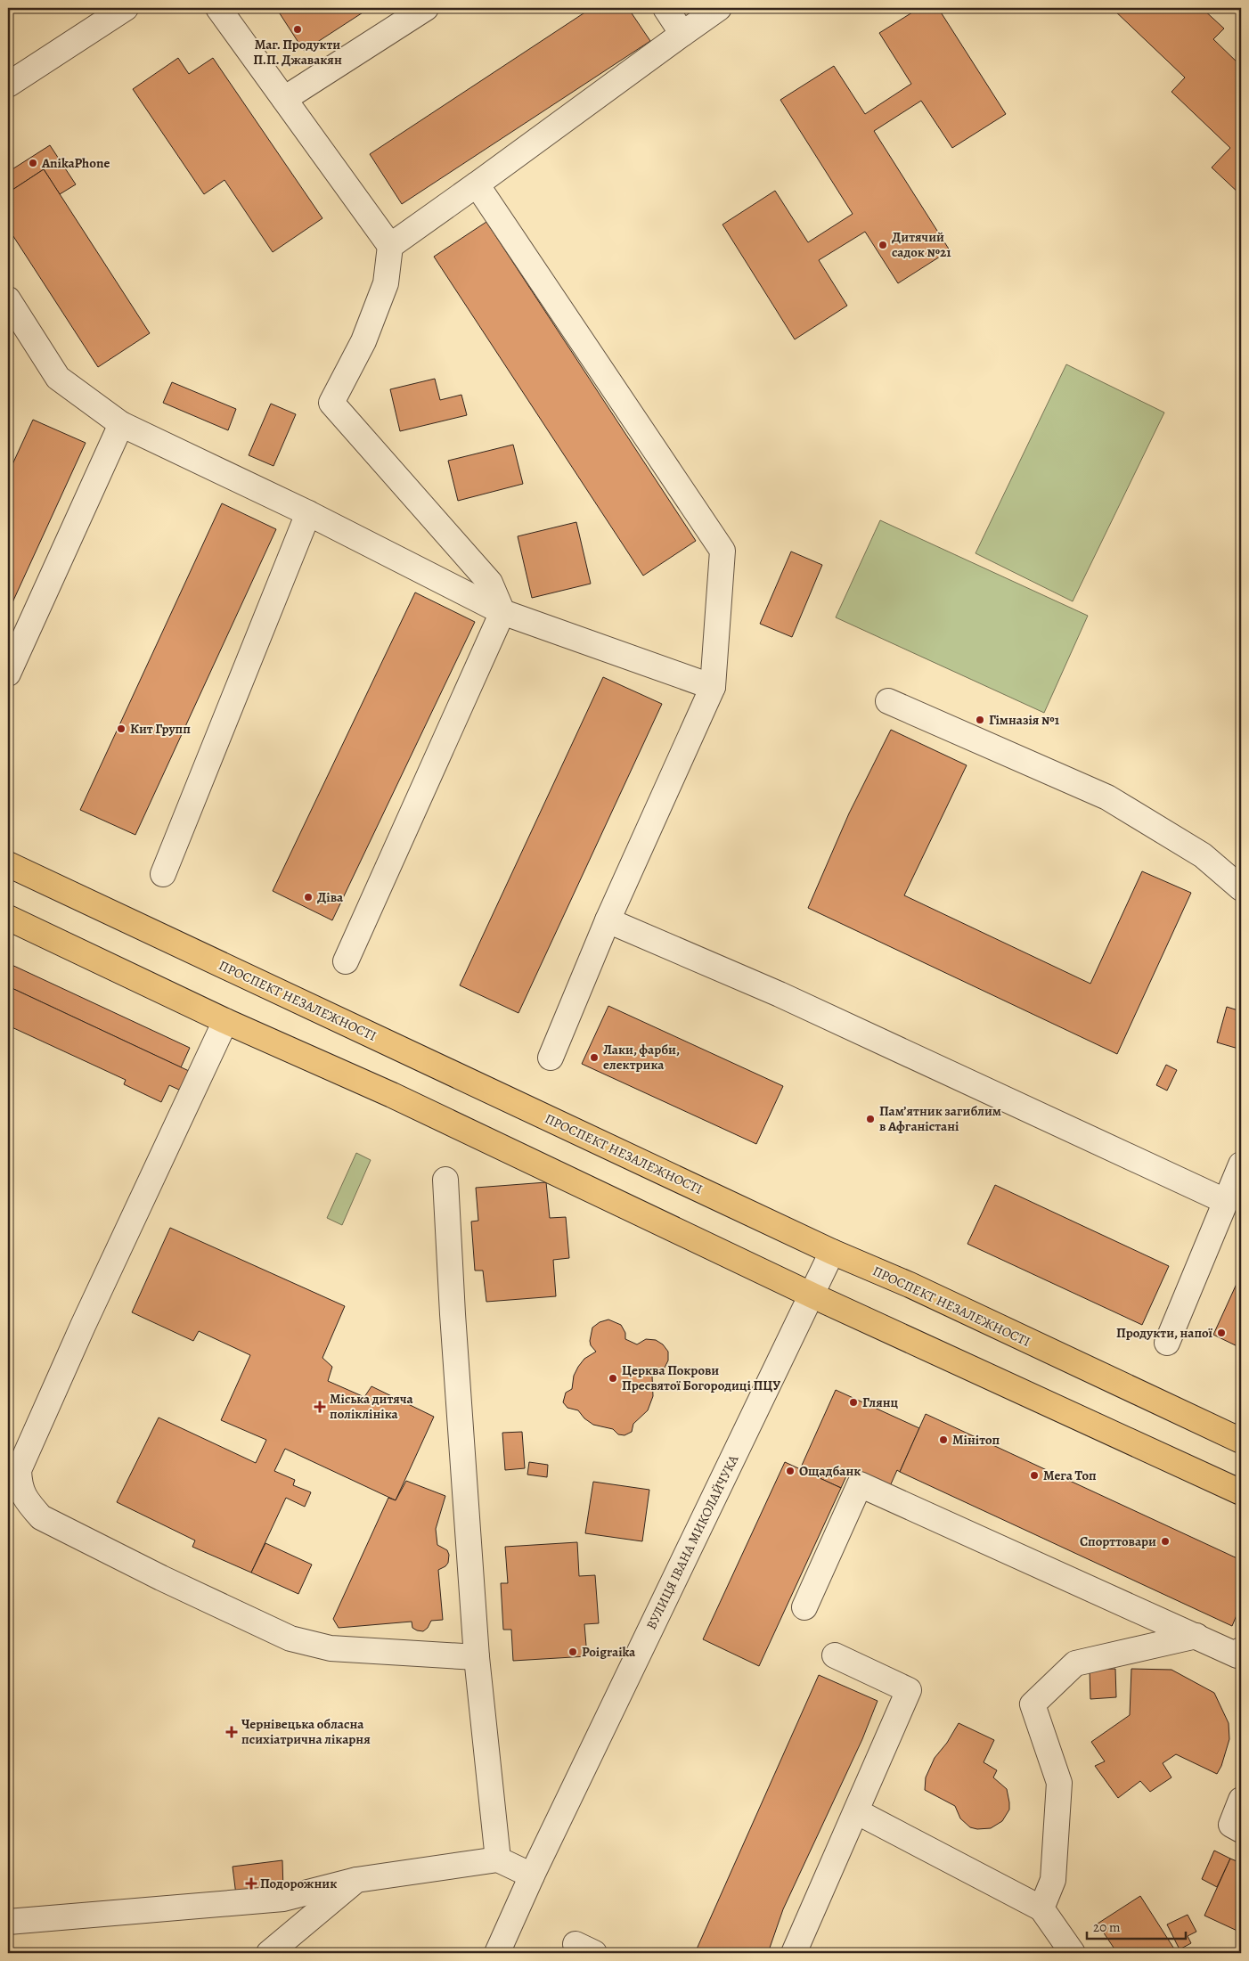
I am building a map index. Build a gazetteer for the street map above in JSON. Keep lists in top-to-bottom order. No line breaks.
{"streets":{"main road":["ПРОСПЕКТ НЕЗАЛЕЖНОСТІ"],"street":["ВУЛИЦЯ ІВАНА МИКОЛАЙЧУКА"]},"crossings":[["ПРОСПЕКТ НЕЗАЛЕЖНОСТІ","ВУЛИЦЯ ІВАНА МИКОЛАЙЧУКА"]],"places":{"other":["Маг. Продукти П.П. Джавакян","AnikaPhone","Дитячий садок №21","Гімназія №1","Кит Групп","Діва","Лаки, фарби, електрика","Пам’ятник загиблим в Афганістані","Продукти, напої","Церква Покрови Пресвятої Богородиці ПЦУ","Глянц","Мінітоп","Ощадбанк","Мега Топ","Спорттовари","Poigraika"],"health":["Міська дитяча поліклініка","Чернівецька обласна психіатрична лікарня","Подорожник"]},"scale_bar":"20 m"}
